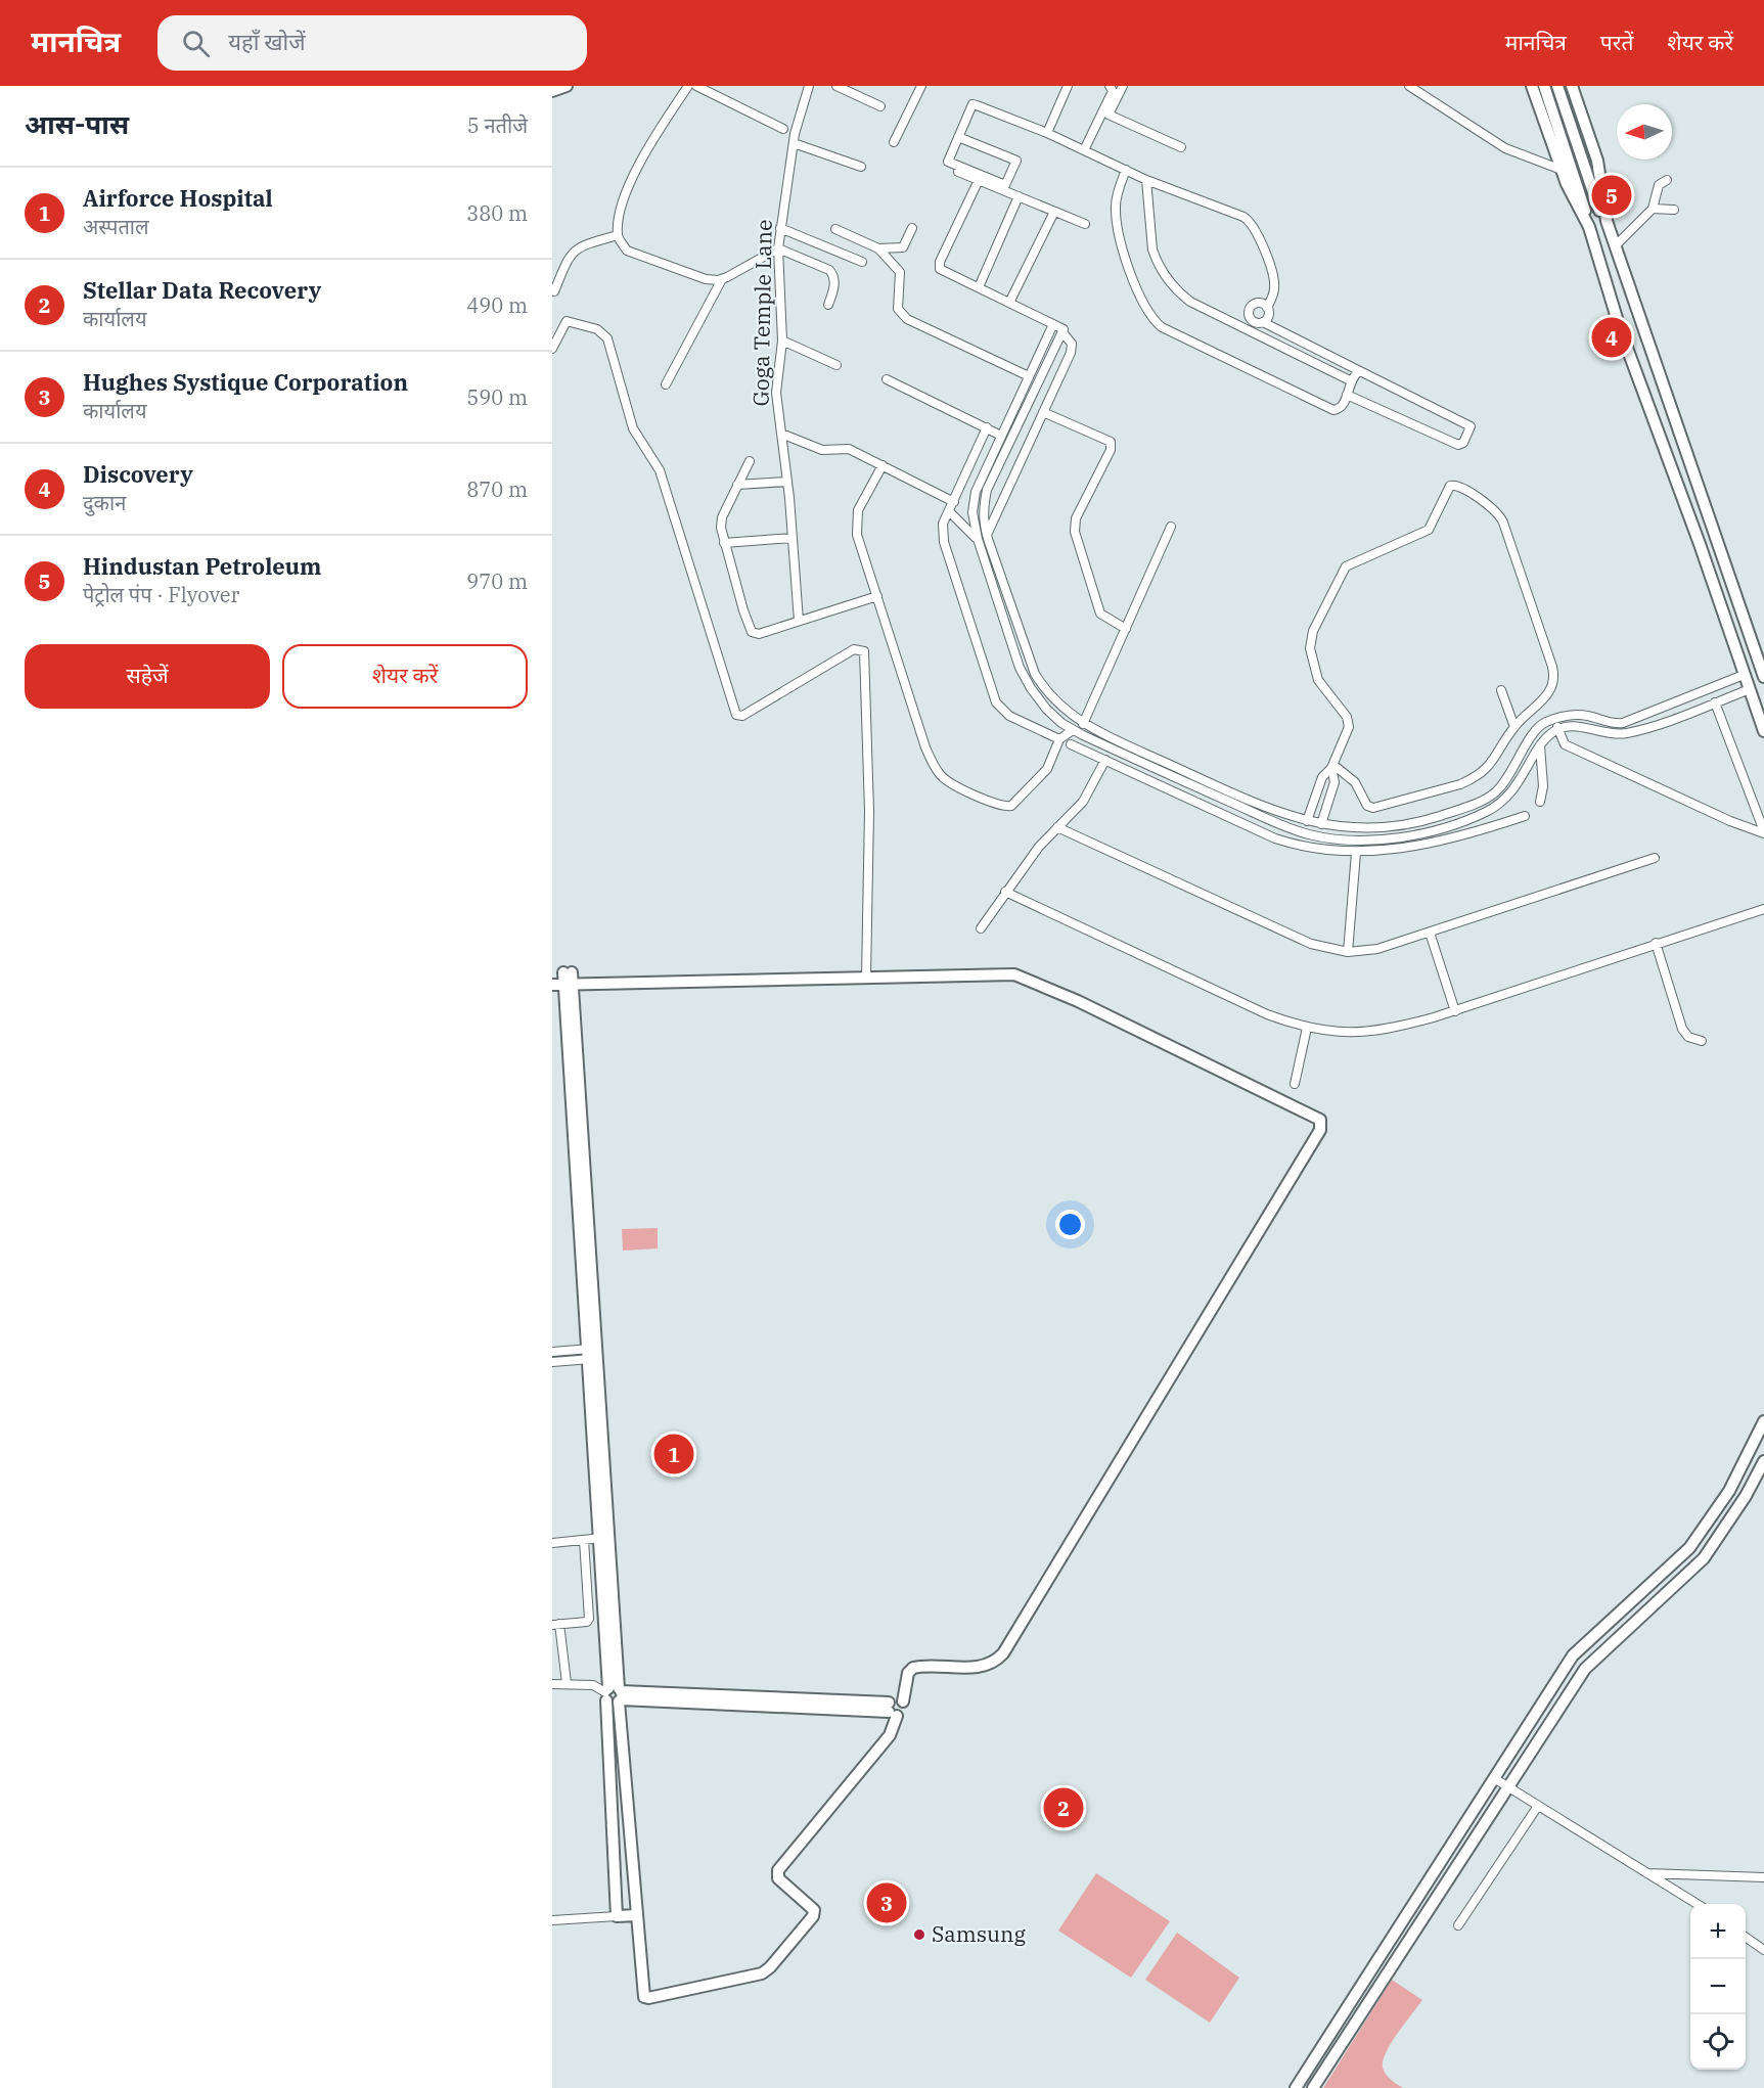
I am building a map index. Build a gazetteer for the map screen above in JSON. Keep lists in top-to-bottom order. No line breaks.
{"streets":{"street":["Goga Temple Lane"]},"places":["Samsung"],"north":"left","page":{"header":"मानचित्र","search":"यहाँ खोजें","nav":["मानचित्र","परतें","शेयर करें"],"heading":["आस-पास","5 नतीजे"],"list":[{"mark":"1","name":"Airforce Hospital","note":"अस्पताल","value":"380 m"},{"mark":"2","name":"Stellar Data Recovery","note":"कार्यालय","value":"490 m"},{"mark":"3","name":"Hughes Systique Corporation","note":"कार्यालय","value":"590 m"},{"mark":"4","name":"Discovery","note":"दुकान","value":"870 m"},{"mark":"5","name":"Hindustan Petroleum","note":"पेट्रोल पंप · Flyover","value":"970 m"}],"pins":["5","4","1","2","3"],"buttons":["सहेजें","शेयर करें"],"map_buttons":["+","−"]}}
